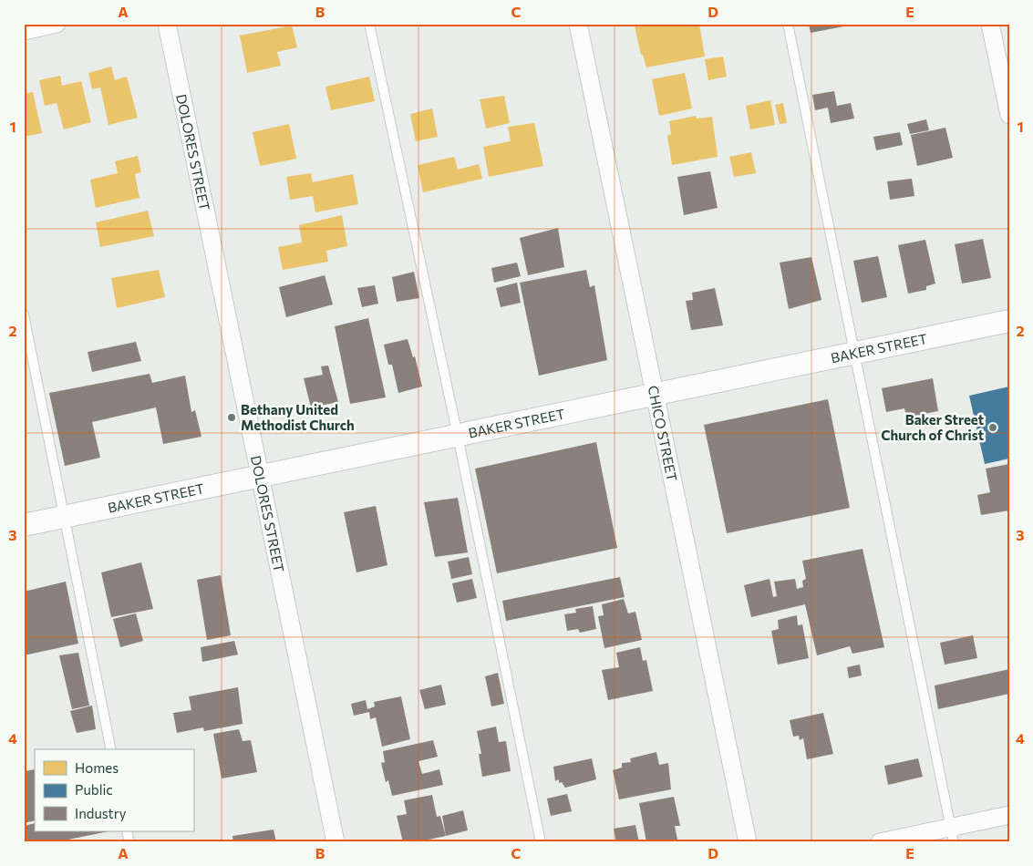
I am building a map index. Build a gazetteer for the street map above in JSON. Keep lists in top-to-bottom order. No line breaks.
{"streets":{"street":["DOLORES STREET","BAKER STREET","CHICO STREET"]},"crossings":[["DOLORES STREET","BAKER STREET"],["BAKER STREET","CHICO STREET"]],"places":["Bethany United Methodist Church","Baker Street Church of Christ"],"legend":["Homes","Public","Industry"],"grid":{"columns":["A","B","C","D","E"],"rows":["1","2","3","4"]}}
